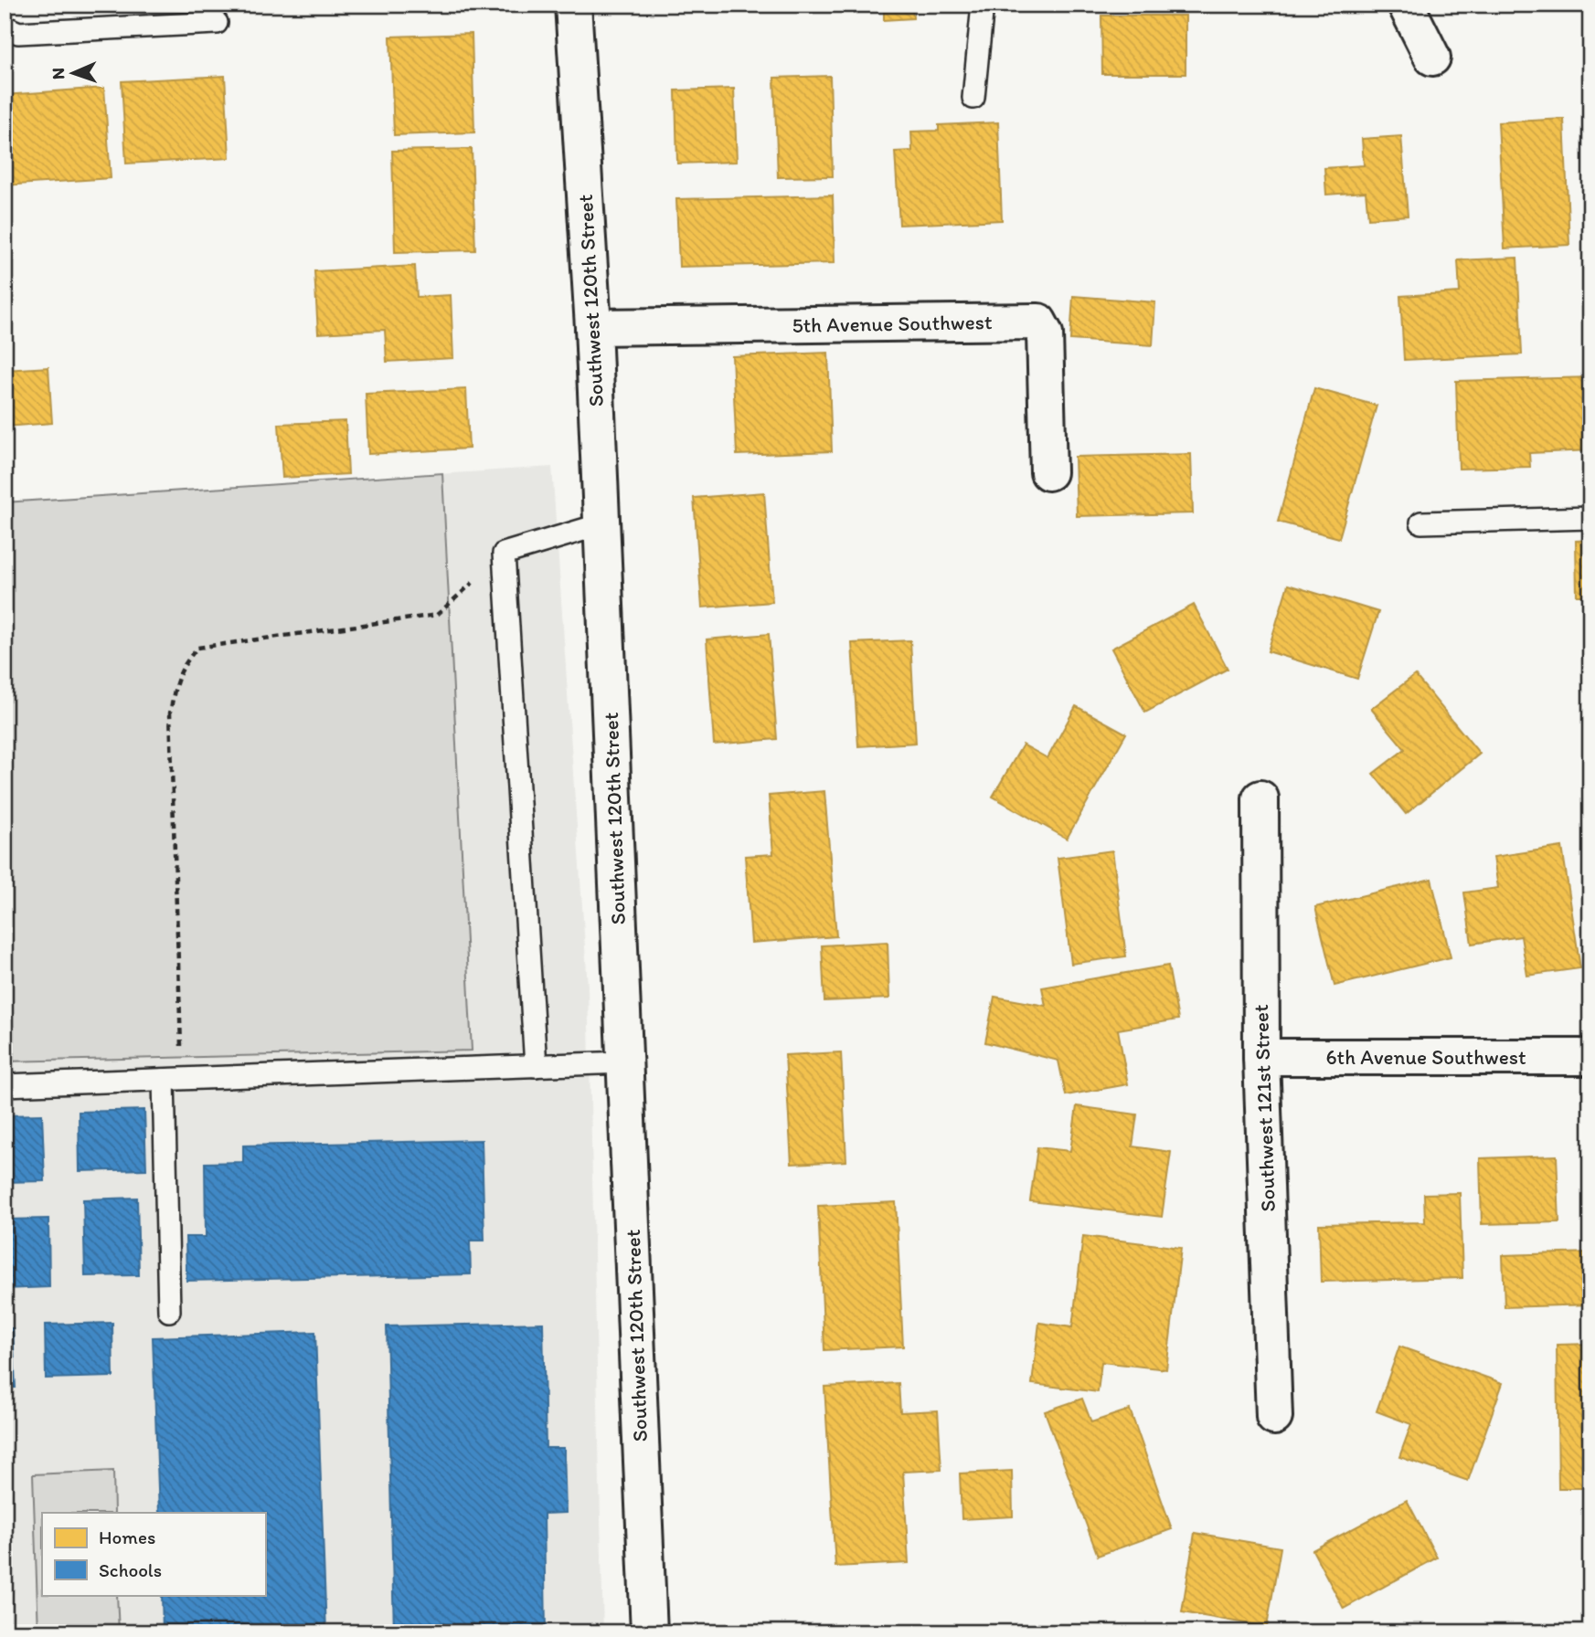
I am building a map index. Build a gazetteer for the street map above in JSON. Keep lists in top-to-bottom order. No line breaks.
{"streets":{"street":["Southwest 120th Street","5th Avenue Southwest","6th Avenue Southwest","Southwest 121st Street"]},"crossings":[["Southwest 120th Street","5th Avenue Southwest"],["6th Avenue Southwest","Southwest 121st Street"]],"legend":["Homes","Schools"],"north":"left"}
